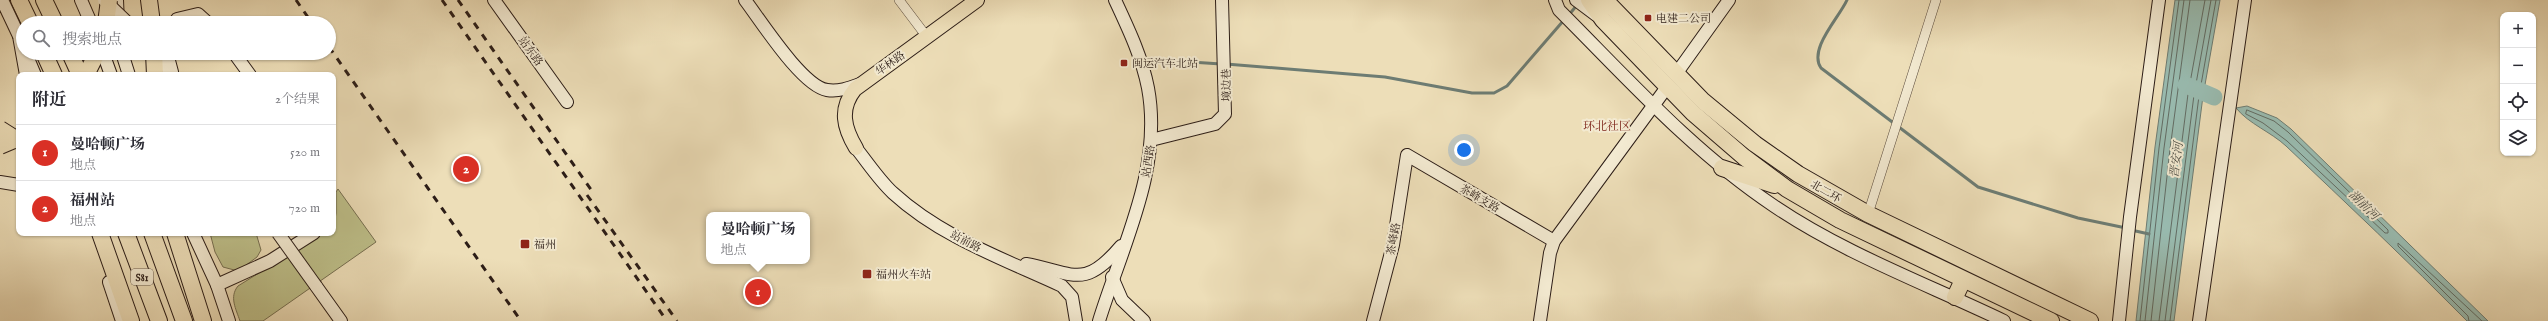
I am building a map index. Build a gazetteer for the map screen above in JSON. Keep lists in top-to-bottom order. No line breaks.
{"streets":{"highway":["北二环","S81"],"main road":["站东路","华林路","境边巷","站西路","茶峰支路","茶峰路","站前路"]},"crossings":[["华林路","站前路"],["境边巷","站西路"],["茶峰支路","茶峰路"]],"districts":["环北社区"],"water":["晋安河","湖前河"],"places":{"transit":["电建二公司","闽运汽车北站","福州","福州火车站"]},"page":{"map_buttons":["+","−"],"search":"搜索地点","heading":["附近","2个结果"],"list":[{"mark":"1","name":"曼哈顿广场","note":"地点","value":"520 m"},{"mark":"2","name":"福州站","note":"地点","value":"720 m"}],"pins":["2","1"],"popup":["曼哈顿广场","地点"]}}
